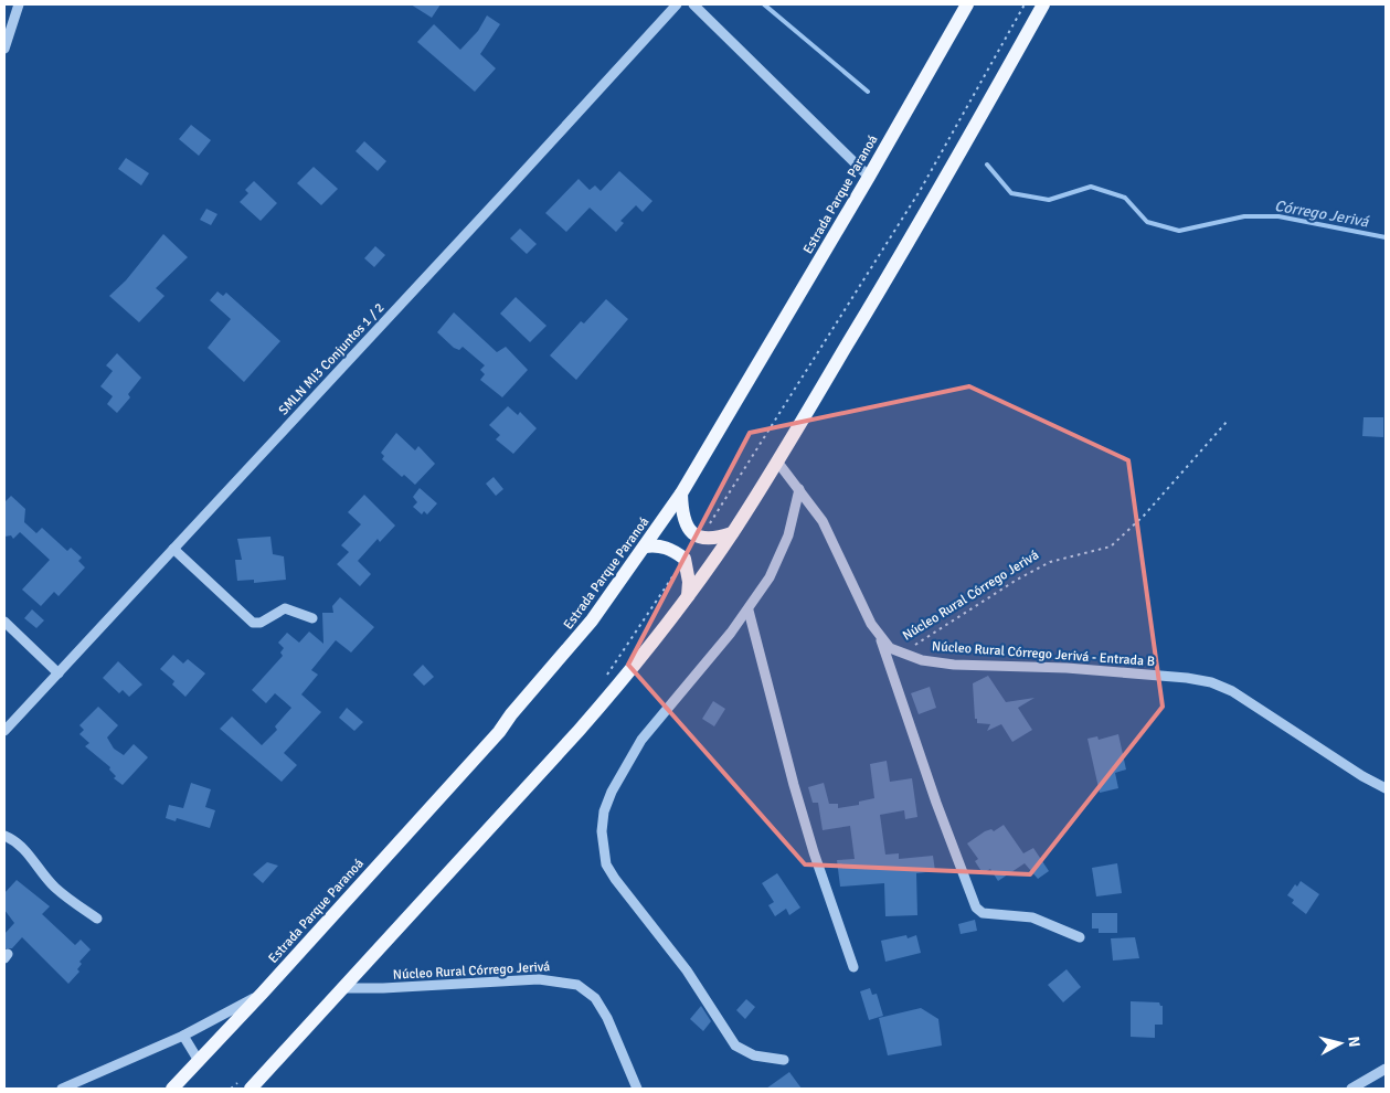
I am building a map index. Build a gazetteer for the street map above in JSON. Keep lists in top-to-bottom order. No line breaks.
{"streets":{"main road":["Estrada Parque Paranoá"],"street":["SMLN MI3 Conjuntos 1 / 2","Núcleo Rural Córrego Jerivá","Núcleo Rural Córrego Jerivá - Entrada B"]},"crossings":[["Núcleo Rural Córrego Jerivá","Núcleo Rural Córrego Jerivá - Entrada B"]],"water":["Córrego Jerivá"],"north":"right"}
